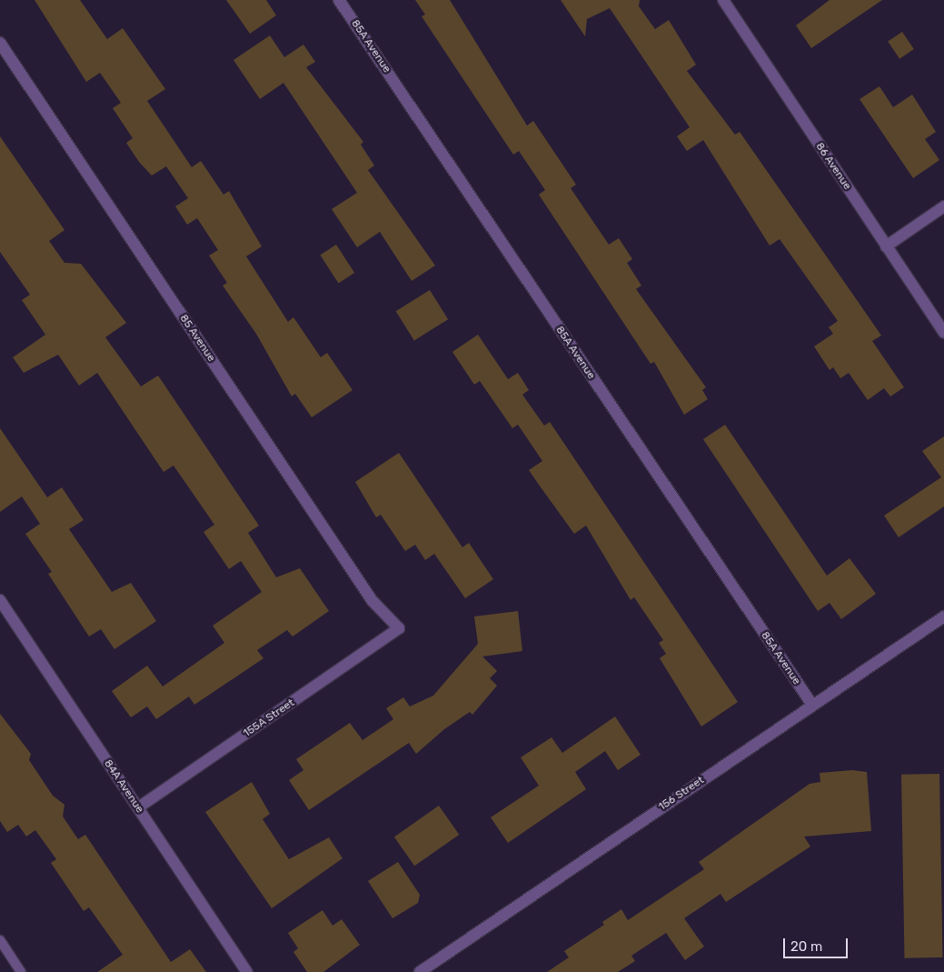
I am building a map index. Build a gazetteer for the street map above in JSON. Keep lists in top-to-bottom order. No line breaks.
{"streets":{"street":["85A Avenue","86 Avenue","85 Avenue","155A Street","84A Avenue","156 Street"]},"crossings":[["85A Avenue","156 Street"],["85 Avenue","155A Street"],["155A Street","84A Avenue"]],"scale_bar":"20 m"}
